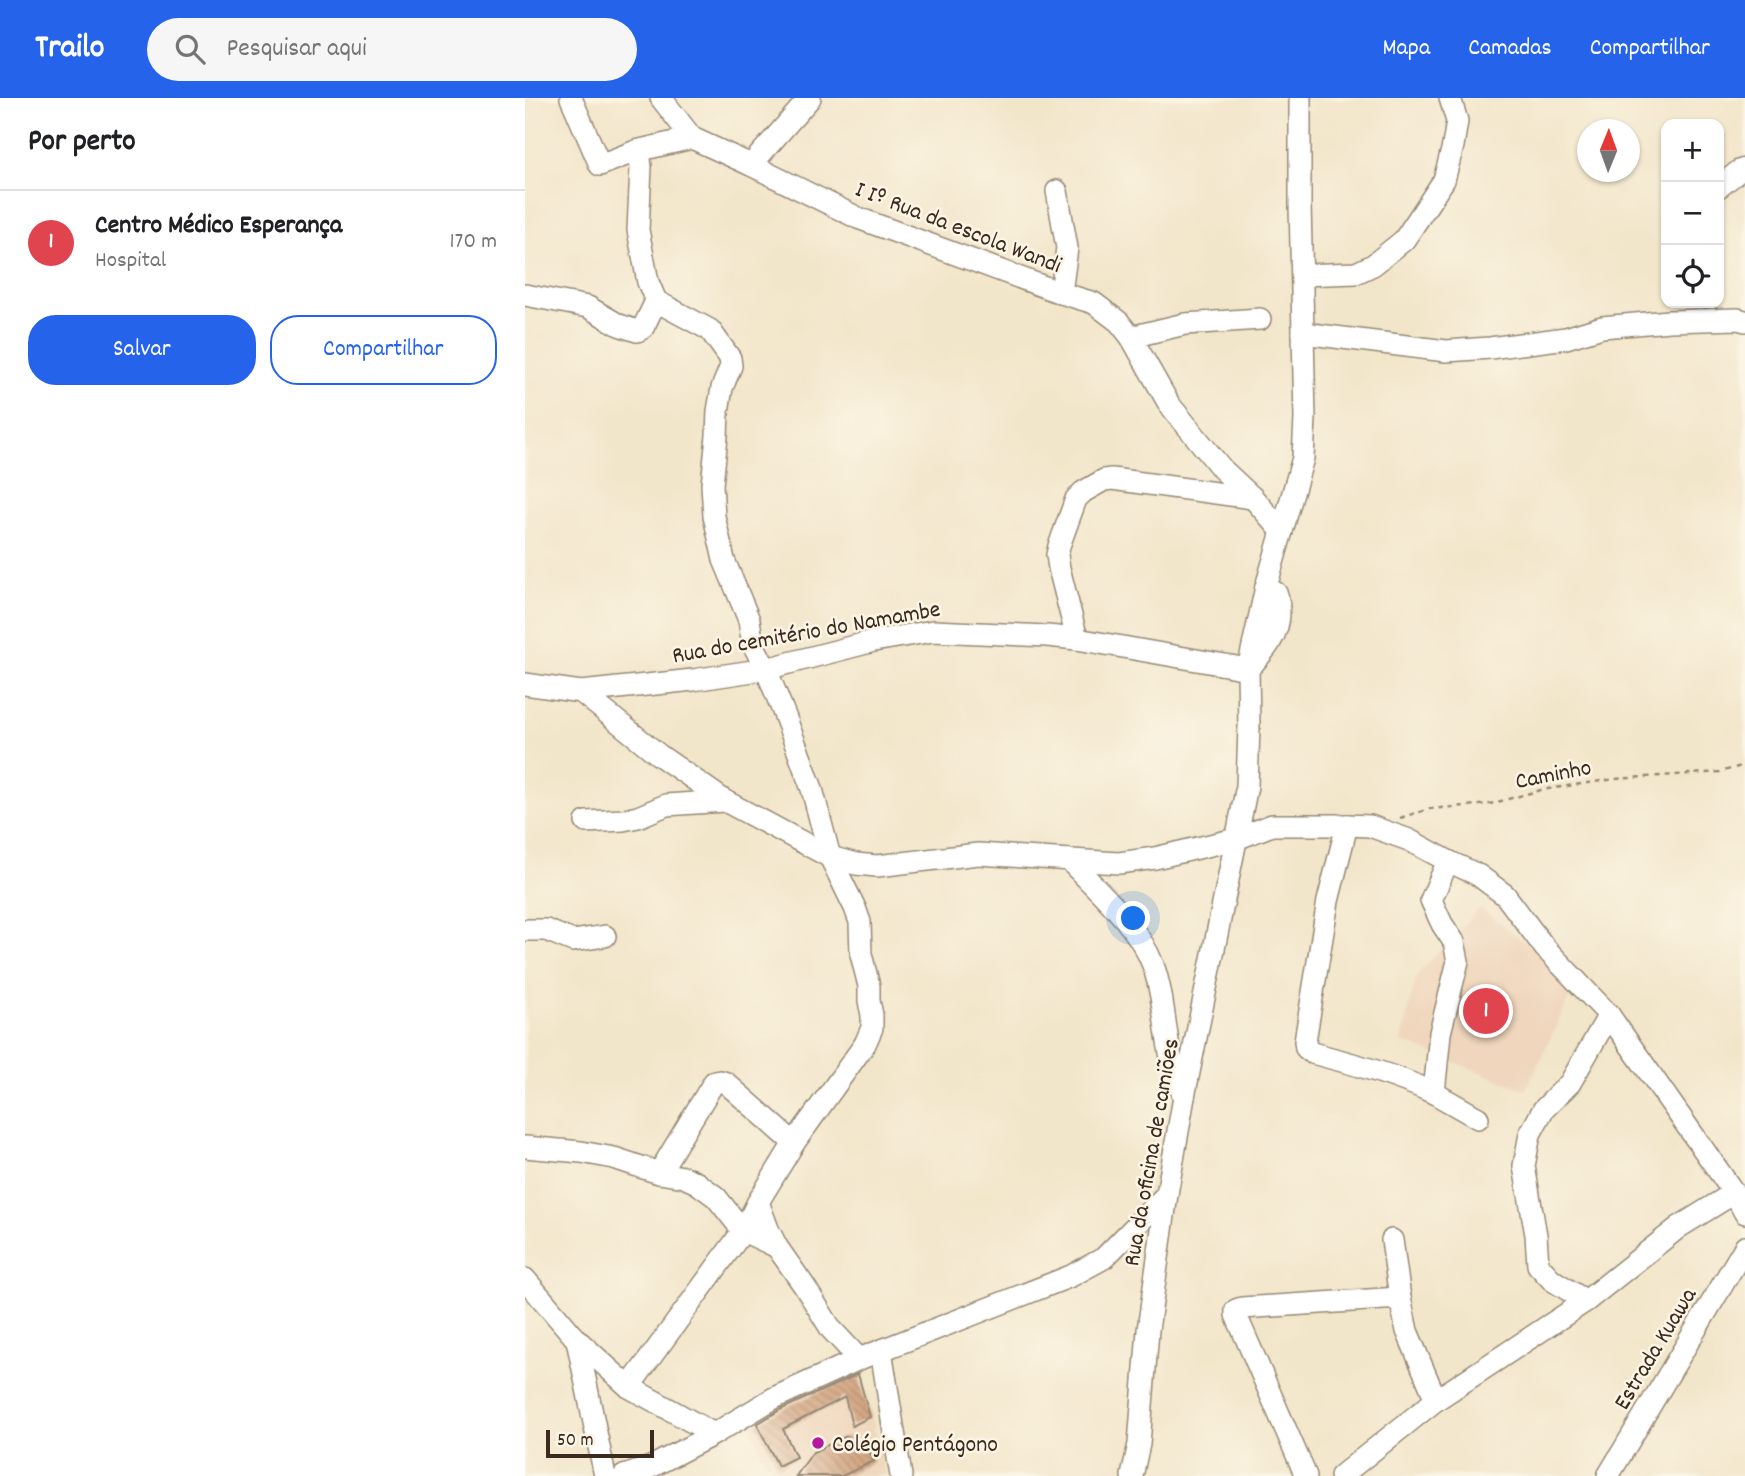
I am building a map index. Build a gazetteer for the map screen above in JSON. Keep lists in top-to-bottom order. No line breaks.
{"streets":{"street":["I Iº Rua da escola Wandi","Rua do cemitério do Namambe","Rua da oficina de camiões","Estrada Kuawa"],"path":["Caminho"]},"crossings":[["I Iº Rua da escola Wandi","Rua do cemitério do Namambe"],["I Iº Rua da escola Wandi","Rua da oficina de camiões"],["Rua do cemitério do Namambe","Rua da oficina de camiões"]],"places":["Colégio Pentágono"],"scale_bar":"50 m","north":"top","page":{"header":"Trailo","search":"Pesquisar aqui","nav":["Mapa","Camadas","Compartilhar"],"heading":"Por perto","map_buttons":["+","−"],"list":[{"mark":"1","name":"Centro Médico Esperança","note":"Hospital","value":"170 m"}],"buttons":["Salvar","Compartilhar"],"pins":"1","scale":"50 m"}}
